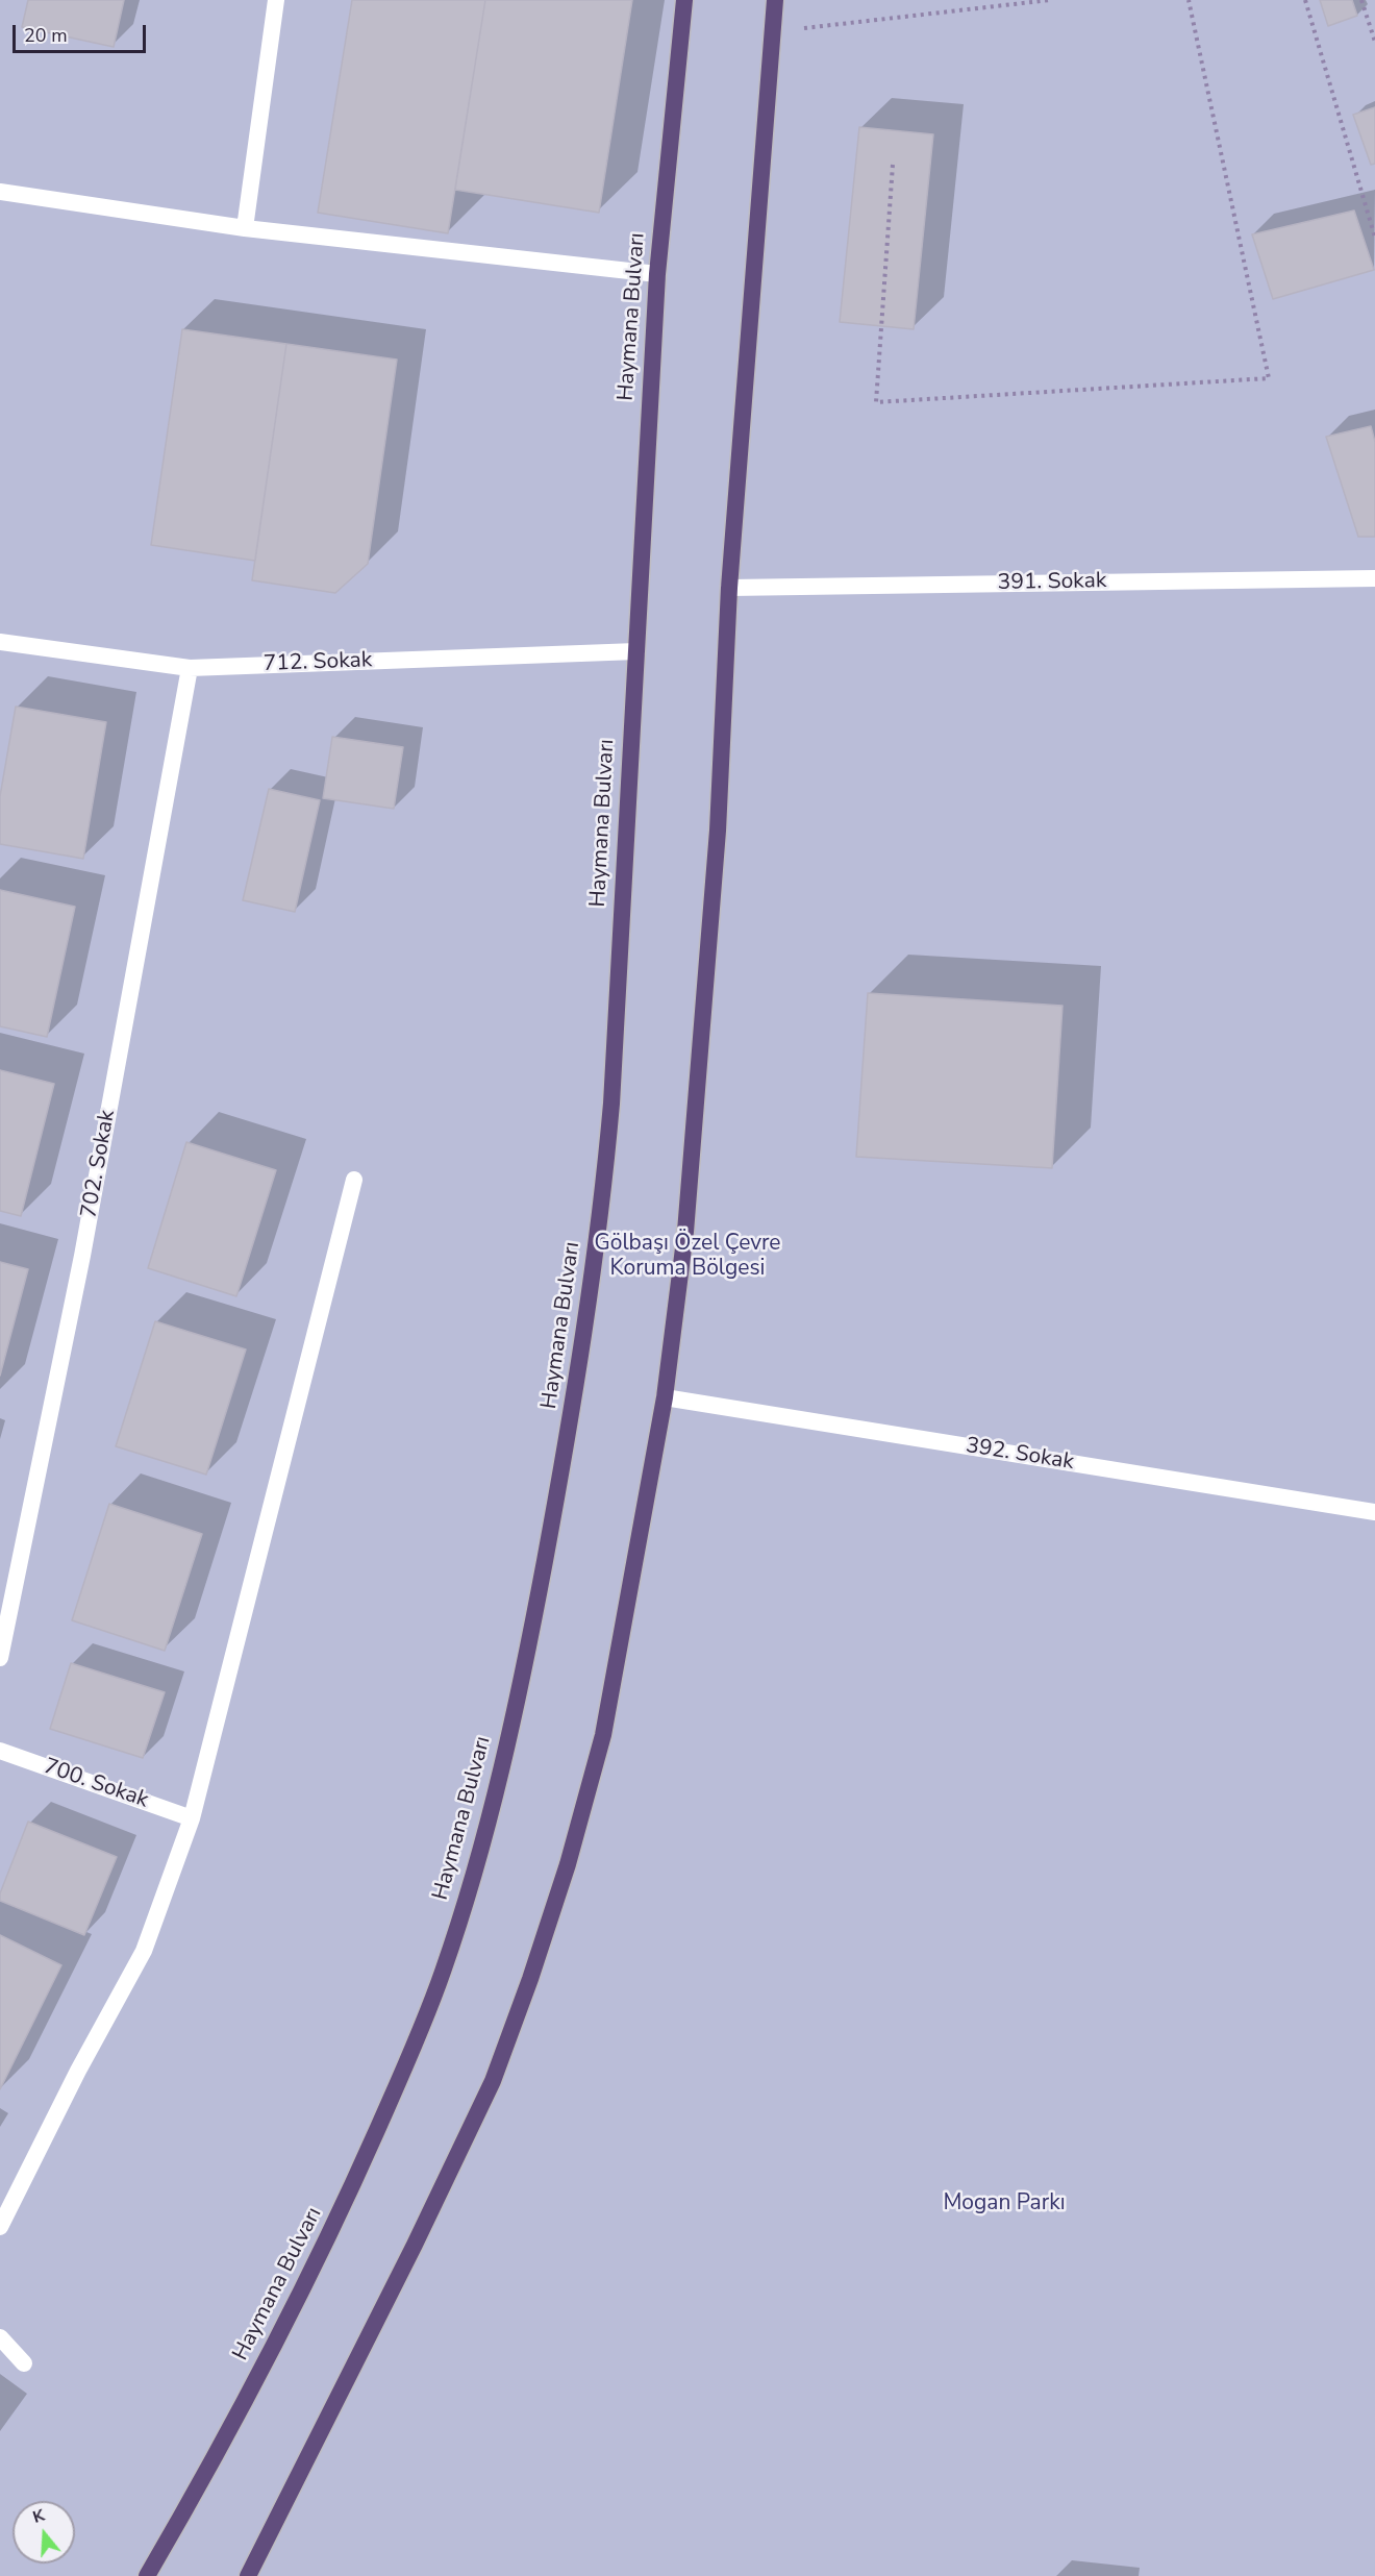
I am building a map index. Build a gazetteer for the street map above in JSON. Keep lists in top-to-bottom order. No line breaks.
{"streets":{"highway":["Haymana Bulvarı"],"street":["391. Sokak","712. Sokak","702. Sokak","392. Sokak","700. Sokak"]},"crossings":[["Haymana Bulvarı","712. Sokak"],["712. Sokak","702. Sokak"]],"parks":["Gölbaşı Özel Çevre Koruma Bölgesi","Mogan Parkı"],"scale_bar":"20 m","north":"top"}
